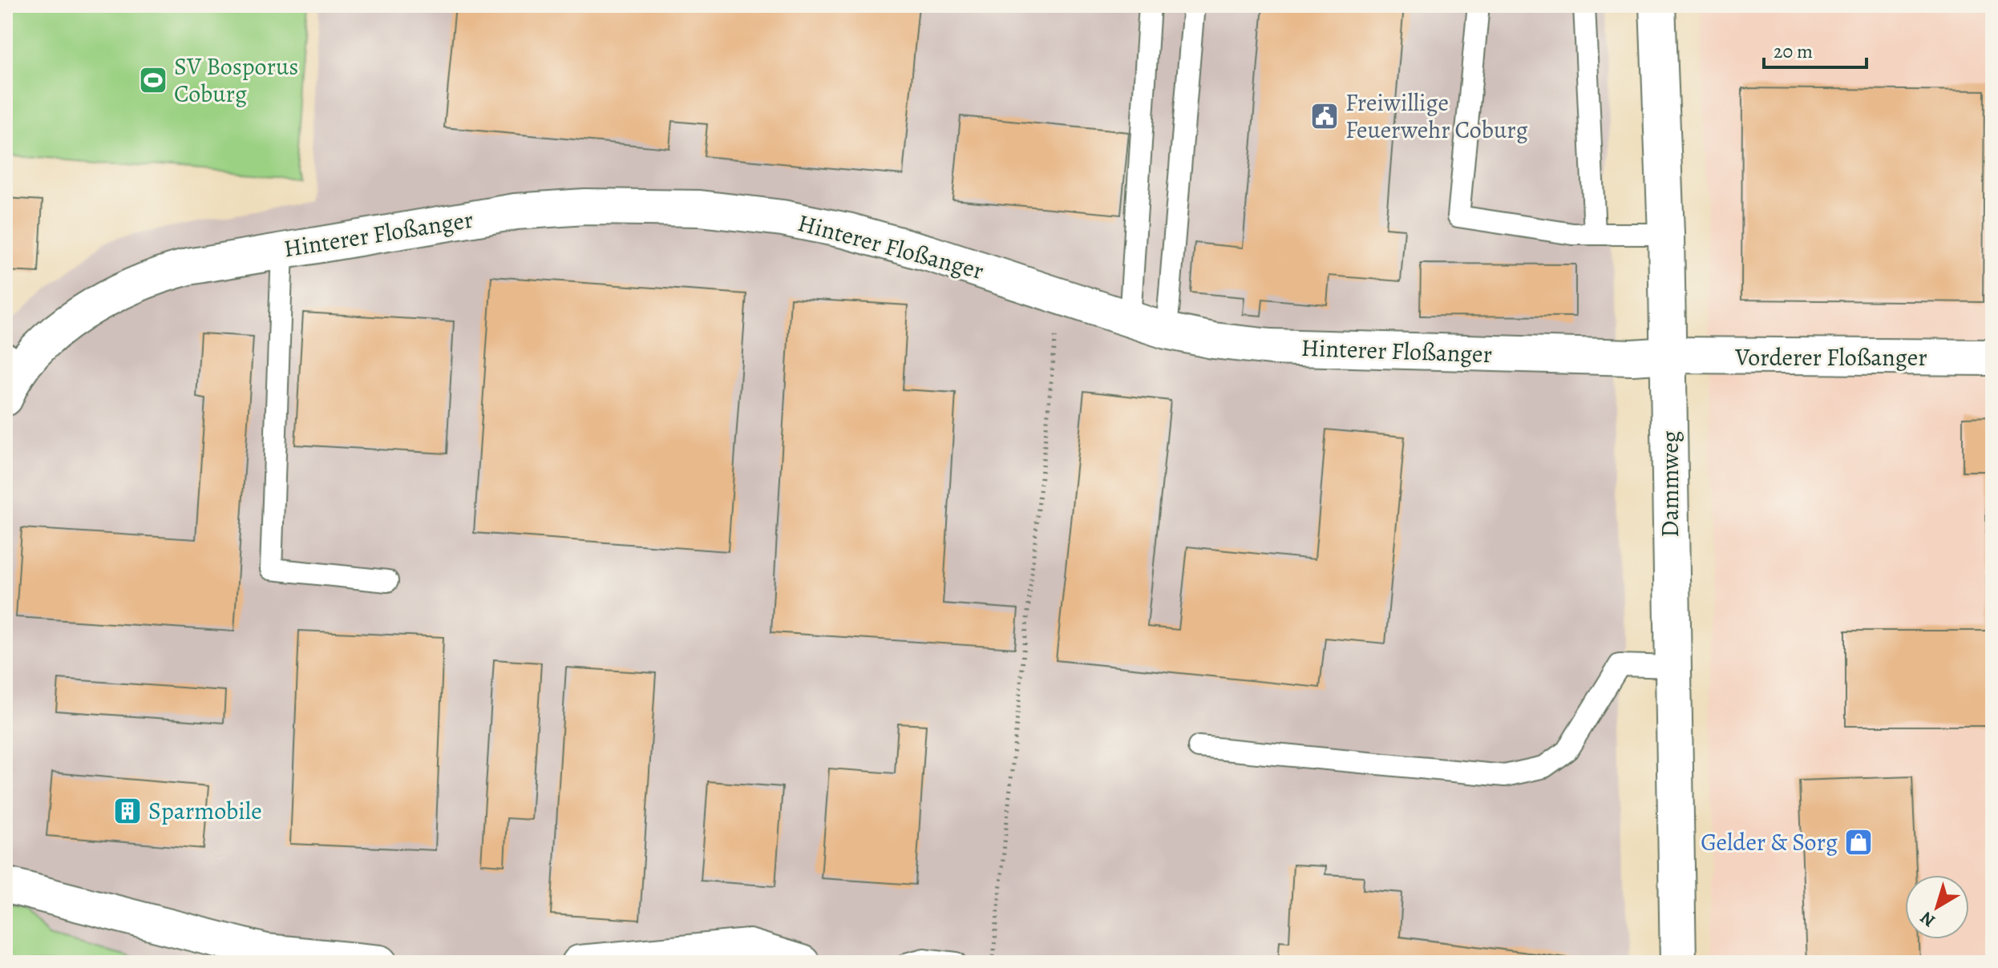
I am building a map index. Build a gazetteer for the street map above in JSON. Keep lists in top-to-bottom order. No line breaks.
{"streets":{"street":["Hinterer Floßanger","Vorderer Floßanger","Dammweg"]},"crossings":[["Hinterer Floßanger","Vorderer Floßanger"],["Hinterer Floßanger","Dammweg"],["Vorderer Floßanger","Dammweg"]],"places":{"sports":["SV Bosporus Coburg"],"public building":["Freiwillige Feuerwehr Coburg"],"building":["Sparmobile"],"shop":["Gelder & Sorg"]},"scale_bar":"20 m","north":"bottom left"}
